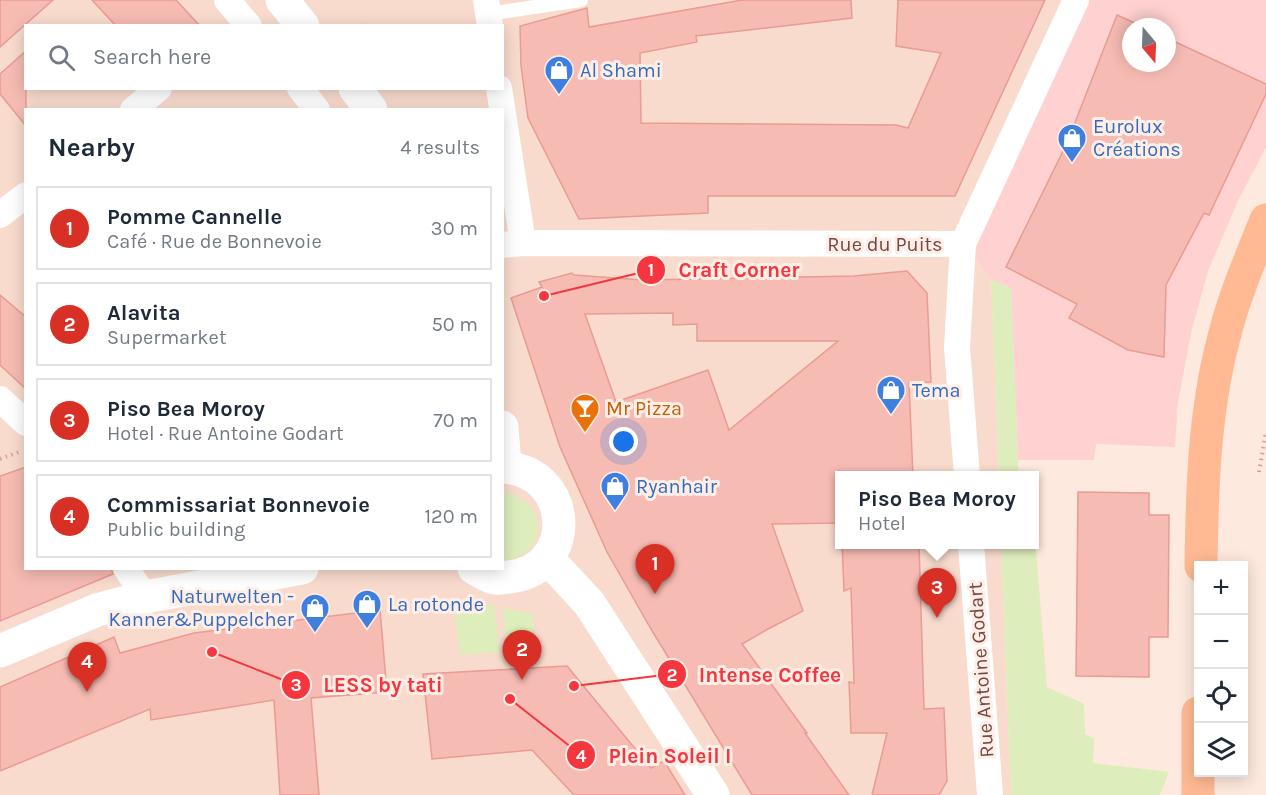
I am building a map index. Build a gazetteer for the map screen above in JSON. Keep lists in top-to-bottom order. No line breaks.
{"streets":{"street":["Rue du Puits","Rue Antoine Godart"]},"places":{"shop":["Al Shami","Eurolux Créations","Tema","Ryanhair","La rotonde","Naturwelten - Kanner&Puppelcher"],"other":["Craft Corner","LESS by tati","Intense Coffee","Plein Soleil I"],"bar":["Mr Pizza"]},"north":"bottom","page":{"search":"Search here","heading":["Nearby","4 results"],"list":[{"mark":"1","name":"Pomme Cannelle","note":"Café · Rue de Bonnevoie","value":"30 m"},{"mark":"2","name":"Alavita","note":"Supermarket","value":"50 m"},{"mark":"3","name":"Piso Bea Moroy","note":"Hotel · Rue Antoine Godart","value":"70 m"},{"mark":"4","name":"Commissariat Bonnevoie","note":"Public building","value":"120 m"}],"popup":["Piso Bea Moroy","Hotel"],"pins":["1","3","2","4"],"map_buttons":["+","−"]}}
